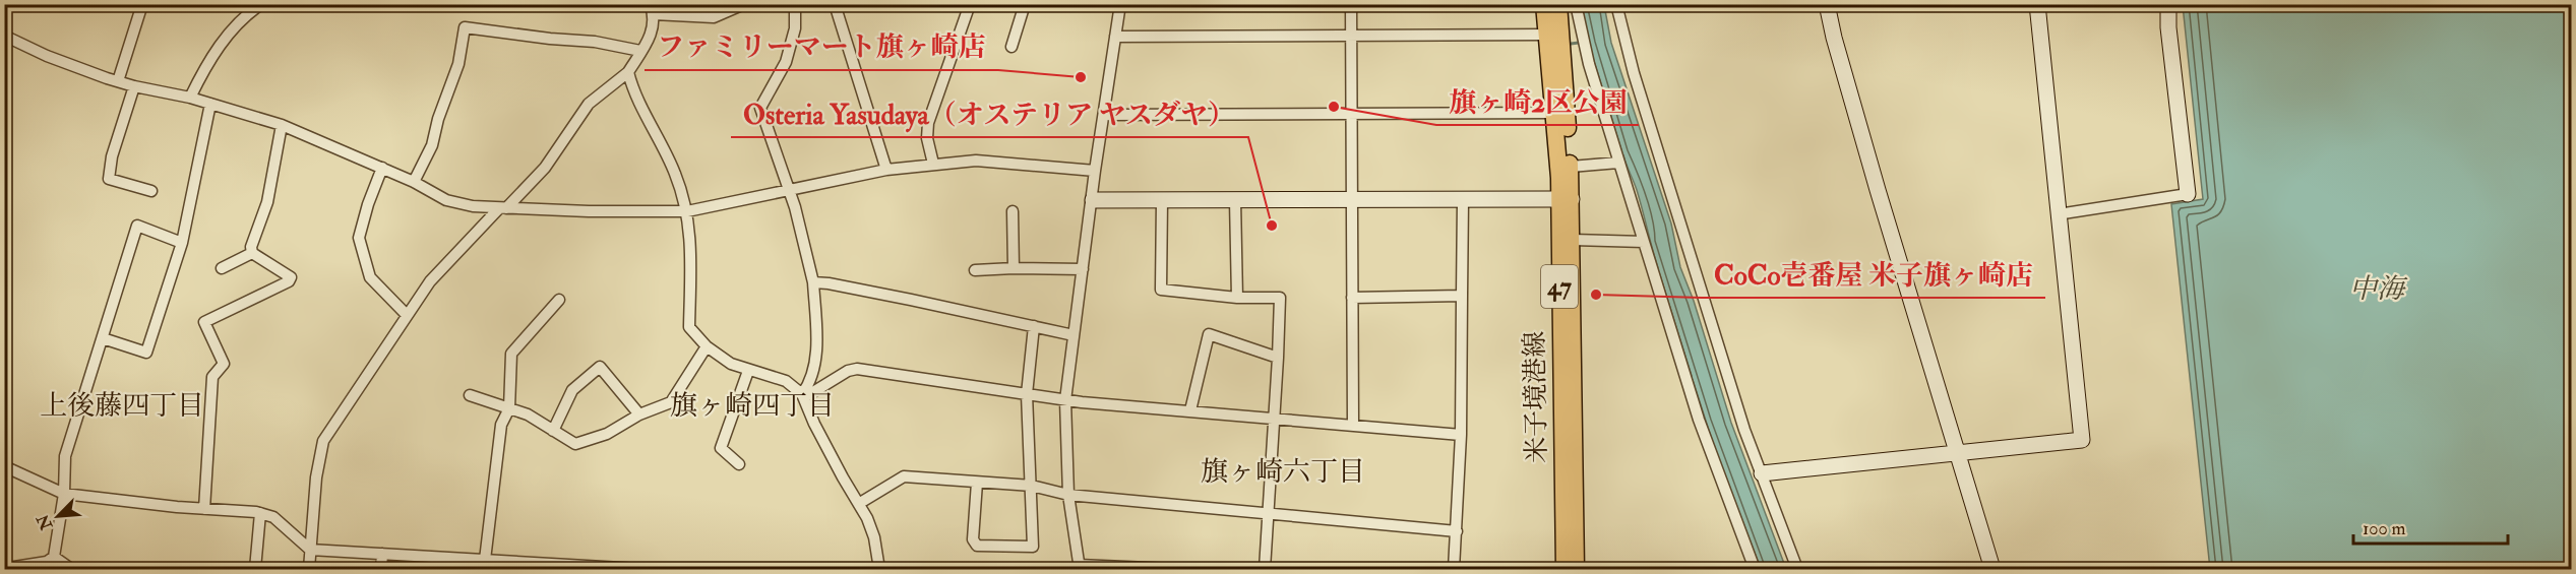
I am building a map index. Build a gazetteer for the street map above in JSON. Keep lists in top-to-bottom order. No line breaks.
{"streets":{"main road":["47","米子境港線"]},"districts":["上後藤四丁目","旗ヶ崎四丁目","旗ヶ崎六丁目"],"water":["中海"],"places":["ファミリーマート旗ヶ崎店","旗ヶ崎2区公園","Osteria Yasudaya（オステリア ヤスダヤ）","CoCo壱番屋 米子旗ヶ崎店"],"scale_bar":"100 m","north":"bottom left"}
